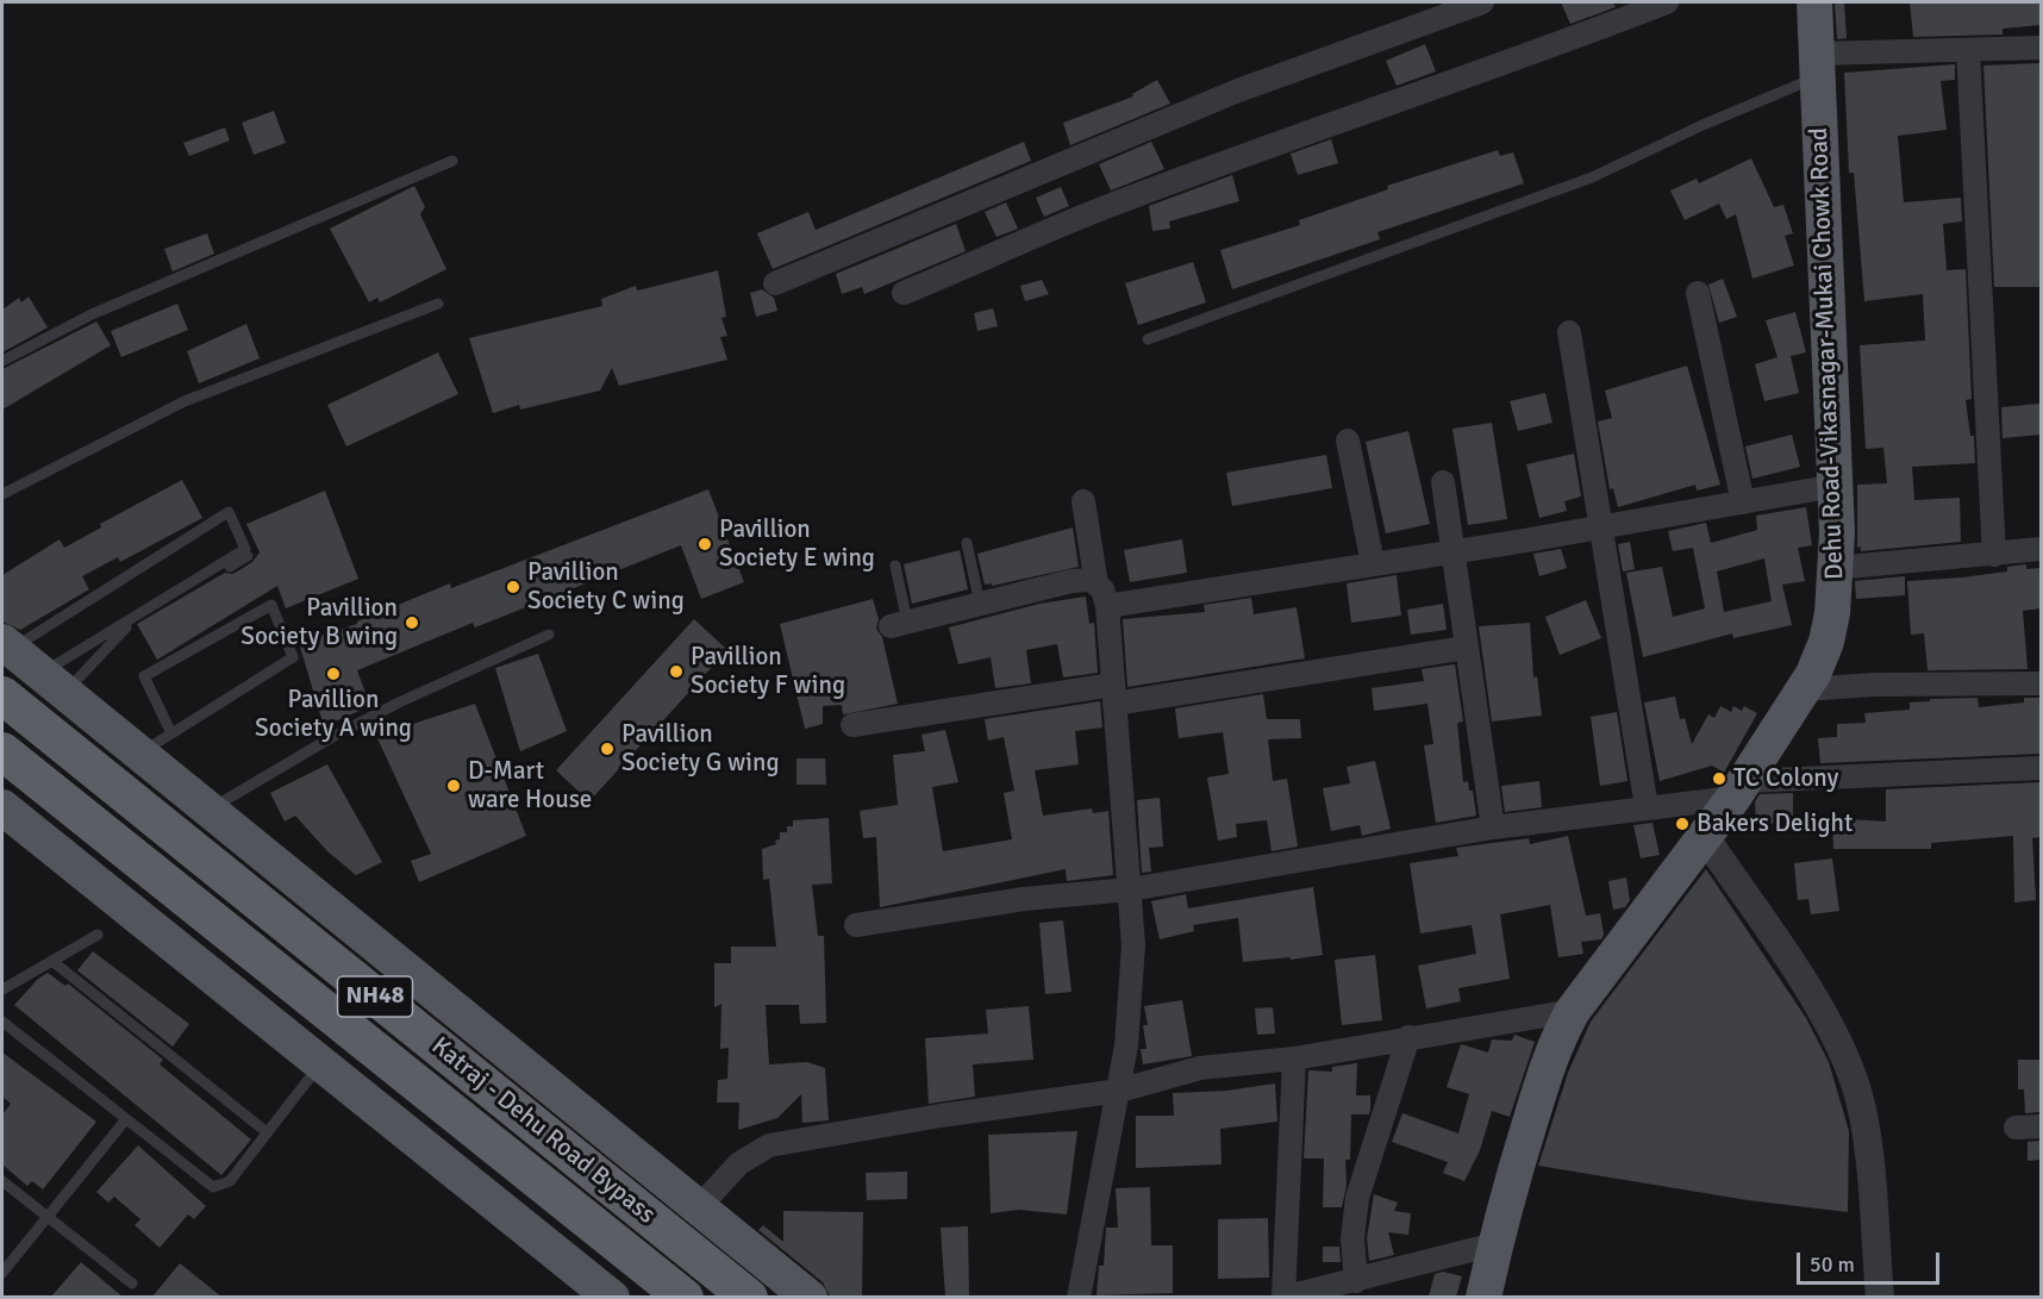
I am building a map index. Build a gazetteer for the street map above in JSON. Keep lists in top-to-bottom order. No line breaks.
{"streets":{"highway":["NH48","Katraj - Dehu Road Bypass"],"main road":["Dehu Road-Vikasnagar-Mukai Chowk Road"]},"places":["Pavillion Society E wing","Pavillion Society C wing","Pavillion Society B wing","Pavillion Society F wing","Pavillion Society A wing","Pavillion Society G wing","TC Colony","D-Mart ware House","Bakers Delight"],"scale_bar":"50 m"}
